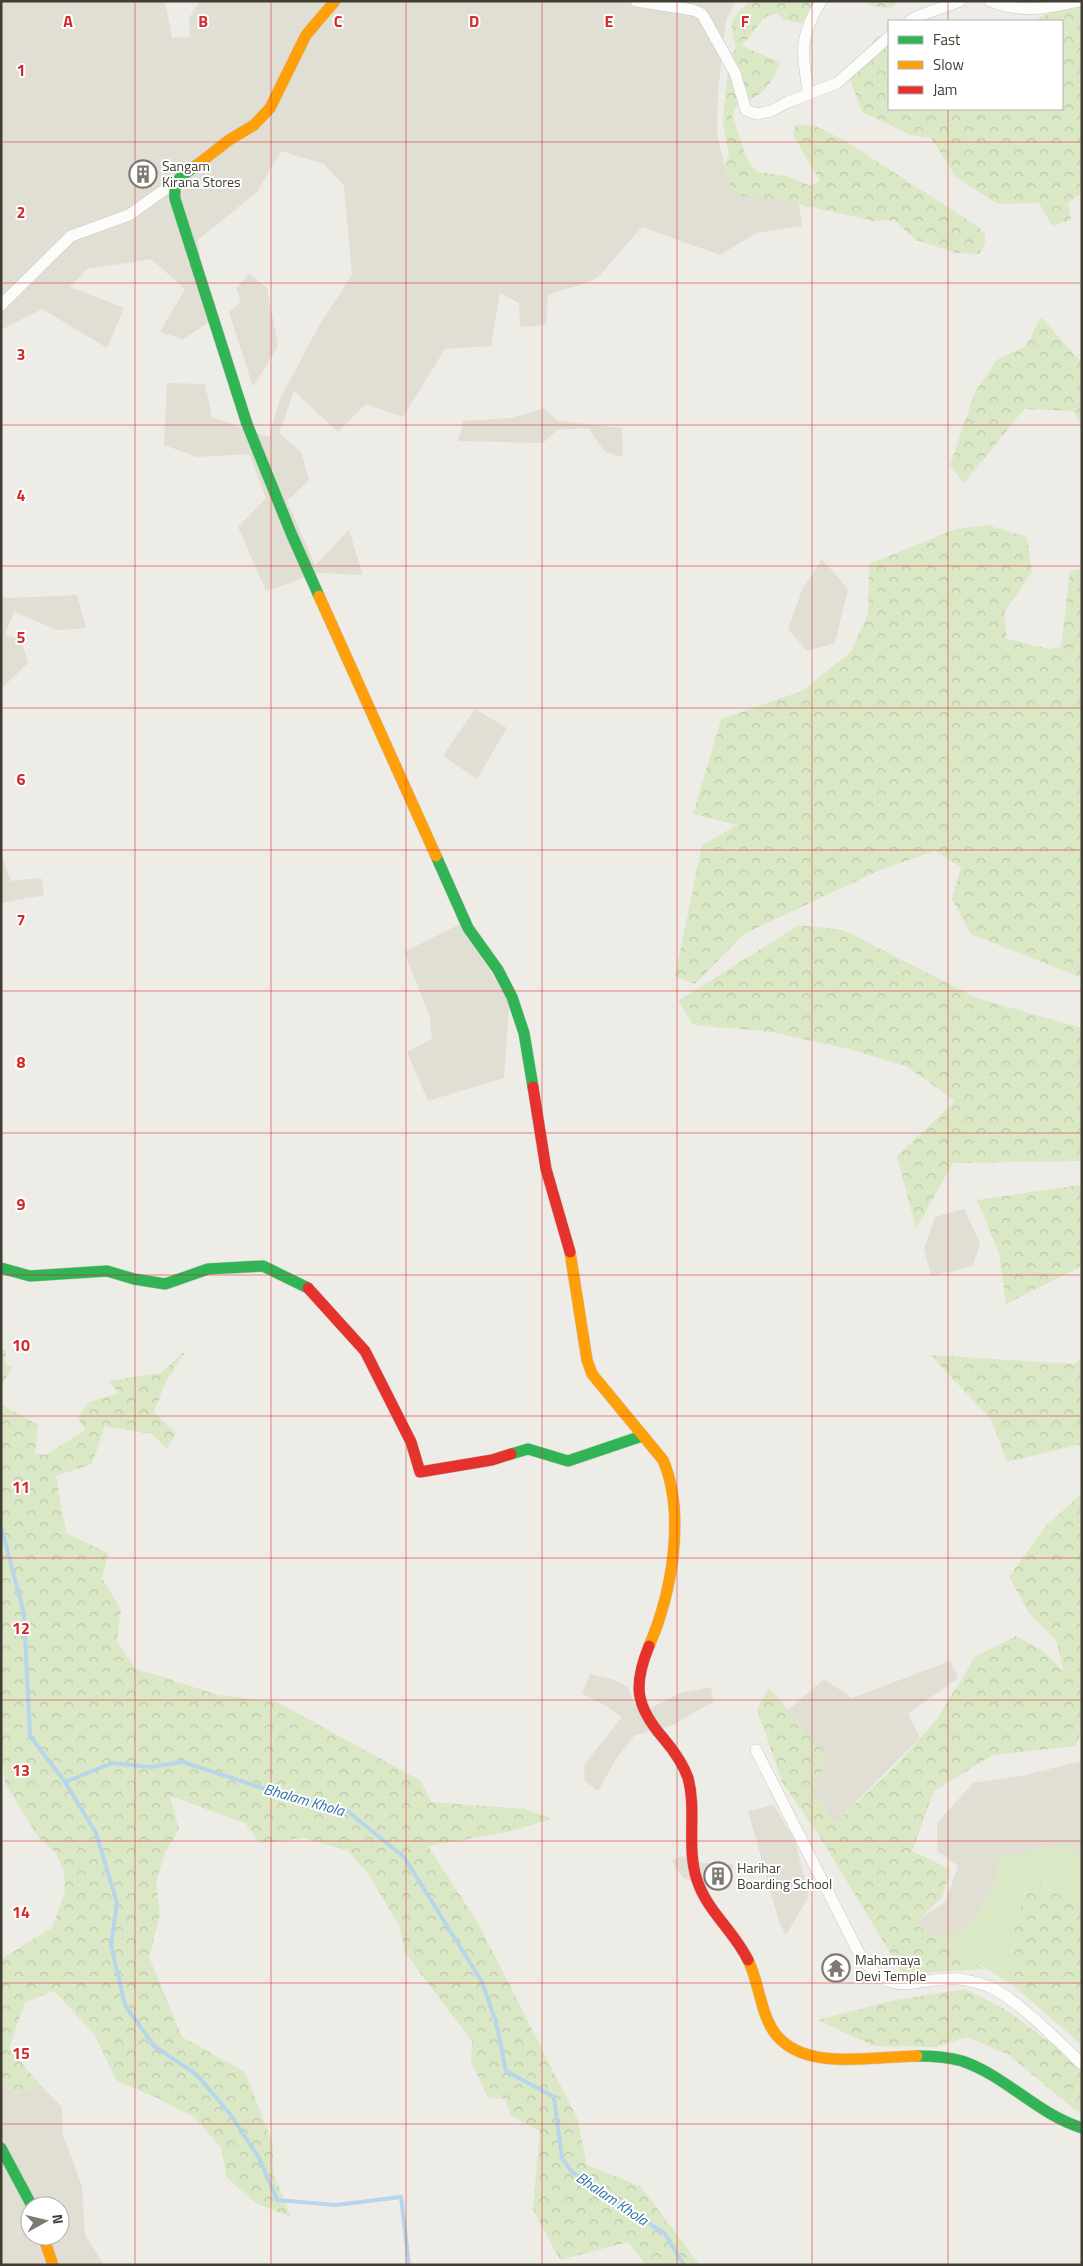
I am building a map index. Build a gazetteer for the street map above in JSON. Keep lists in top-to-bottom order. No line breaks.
{"water":["Bhalam Khola"],"places":{"building":["Sangam Kirana Stores","Harihar Boarding School"],"temple":["Mahamaya Devi Temple"]},"legend":["Fast","Slow","Jam"],"north":"right","grid":{"columns":["A","B","C","D","E","F"],"rows":["1","2","3","4","5","6","7","8","9","10","11","12","13","14","15"]}}
